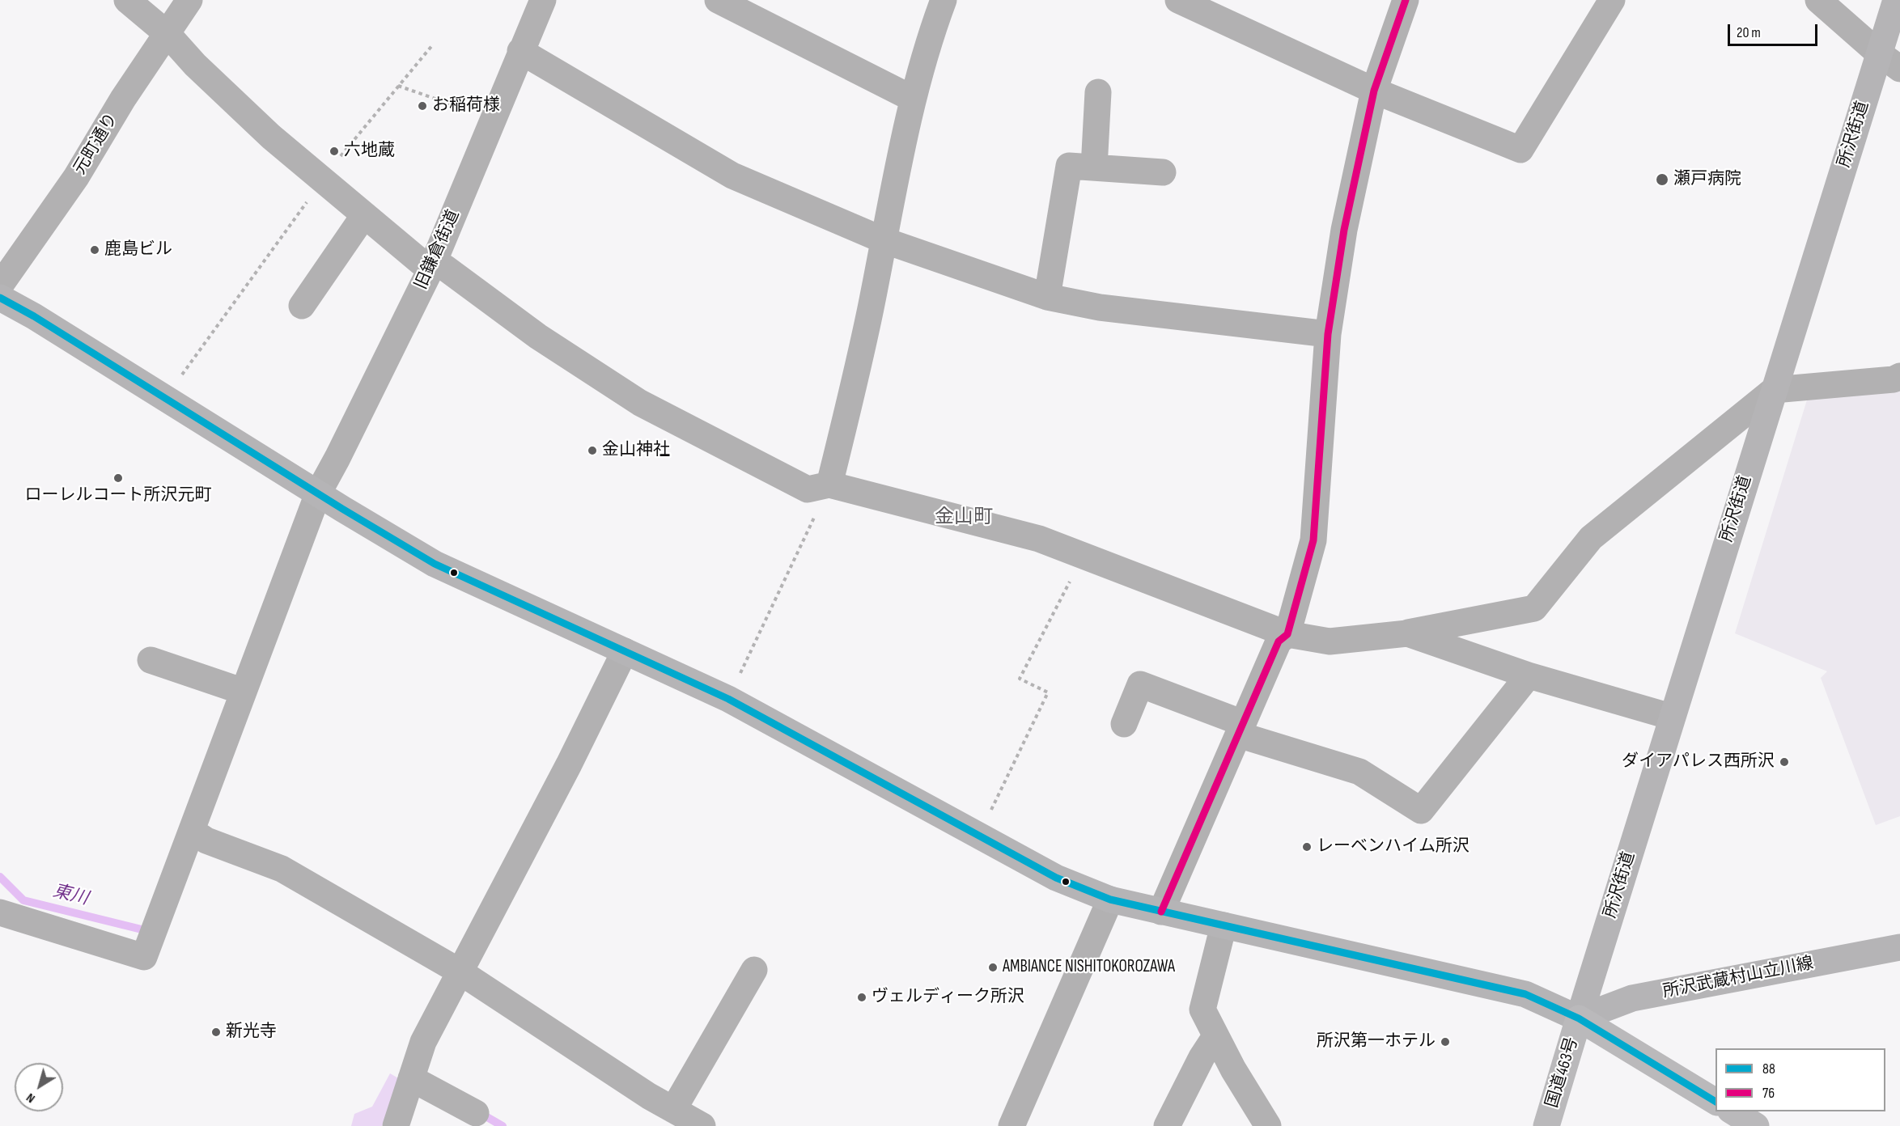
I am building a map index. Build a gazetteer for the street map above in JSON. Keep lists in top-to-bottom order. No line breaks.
{"streets":{"highway":["国道463号"],"main road":["所沢街道","所沢武蔵村山立川線"],"street":["元町通り","旧鎌倉街道"]},"crossings":[["所沢街道","所沢武蔵村山立川線"],["所沢街道","国道463号"],["所沢武蔵村山立川線","国道463号"]],"districts":["金山町"],"water":["東川"],"places":["お稲荷様","六地蔵","瀬戸病院","鹿島ビル","金山神社","ローレルコート所沢元町","ダイアパレス西所沢","レーベンハイム所沢","AMBIANCE NISHITOKOROZAWA","ヴェルディーク所沢","新光寺","所沢第一ホテル"],"lines":["transit line 76","transit line 88"],"legend":["88","76"],"scale_bar":"20 m","north":"bottom left"}
